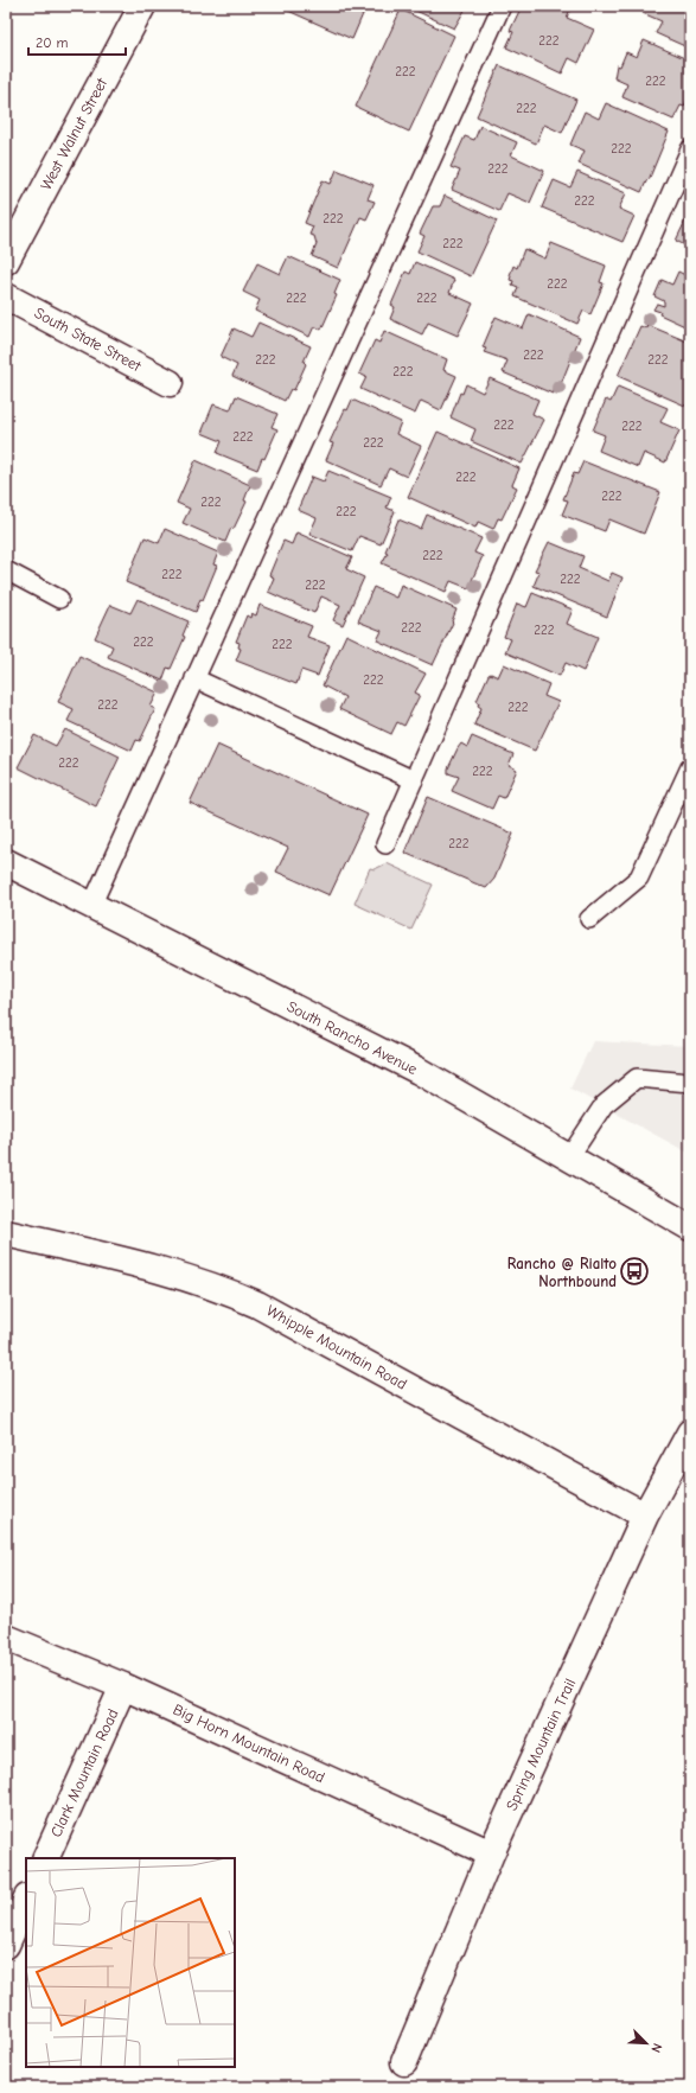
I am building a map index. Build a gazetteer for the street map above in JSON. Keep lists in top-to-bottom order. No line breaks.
{"streets":{"street":["West Walnut Street","South State Street","South Rancho Avenue","Whipple Mountain Road","Big Horn Mountain Road","Spring Mountain Trail","Clark Mountain Road"]},"crossings":[["Whipple Mountain Road","Spring Mountain Trail"],["Big Horn Mountain Road","Spring Mountain Trail"],["Big Horn Mountain Road","Clark Mountain Road"]],"places":{"bus stop":["Rancho @ Rialto Northbound"]},"house_numbers":["222","222","222","222","222","222","222","222","222","222","222","222","222","222","222","222","222","222","222","222","222","222","222","222","222","222","222","222","222","222","222","222","222","222","222","222","222","222"],"scale_bar":"20 m","north":"bottom right"}
